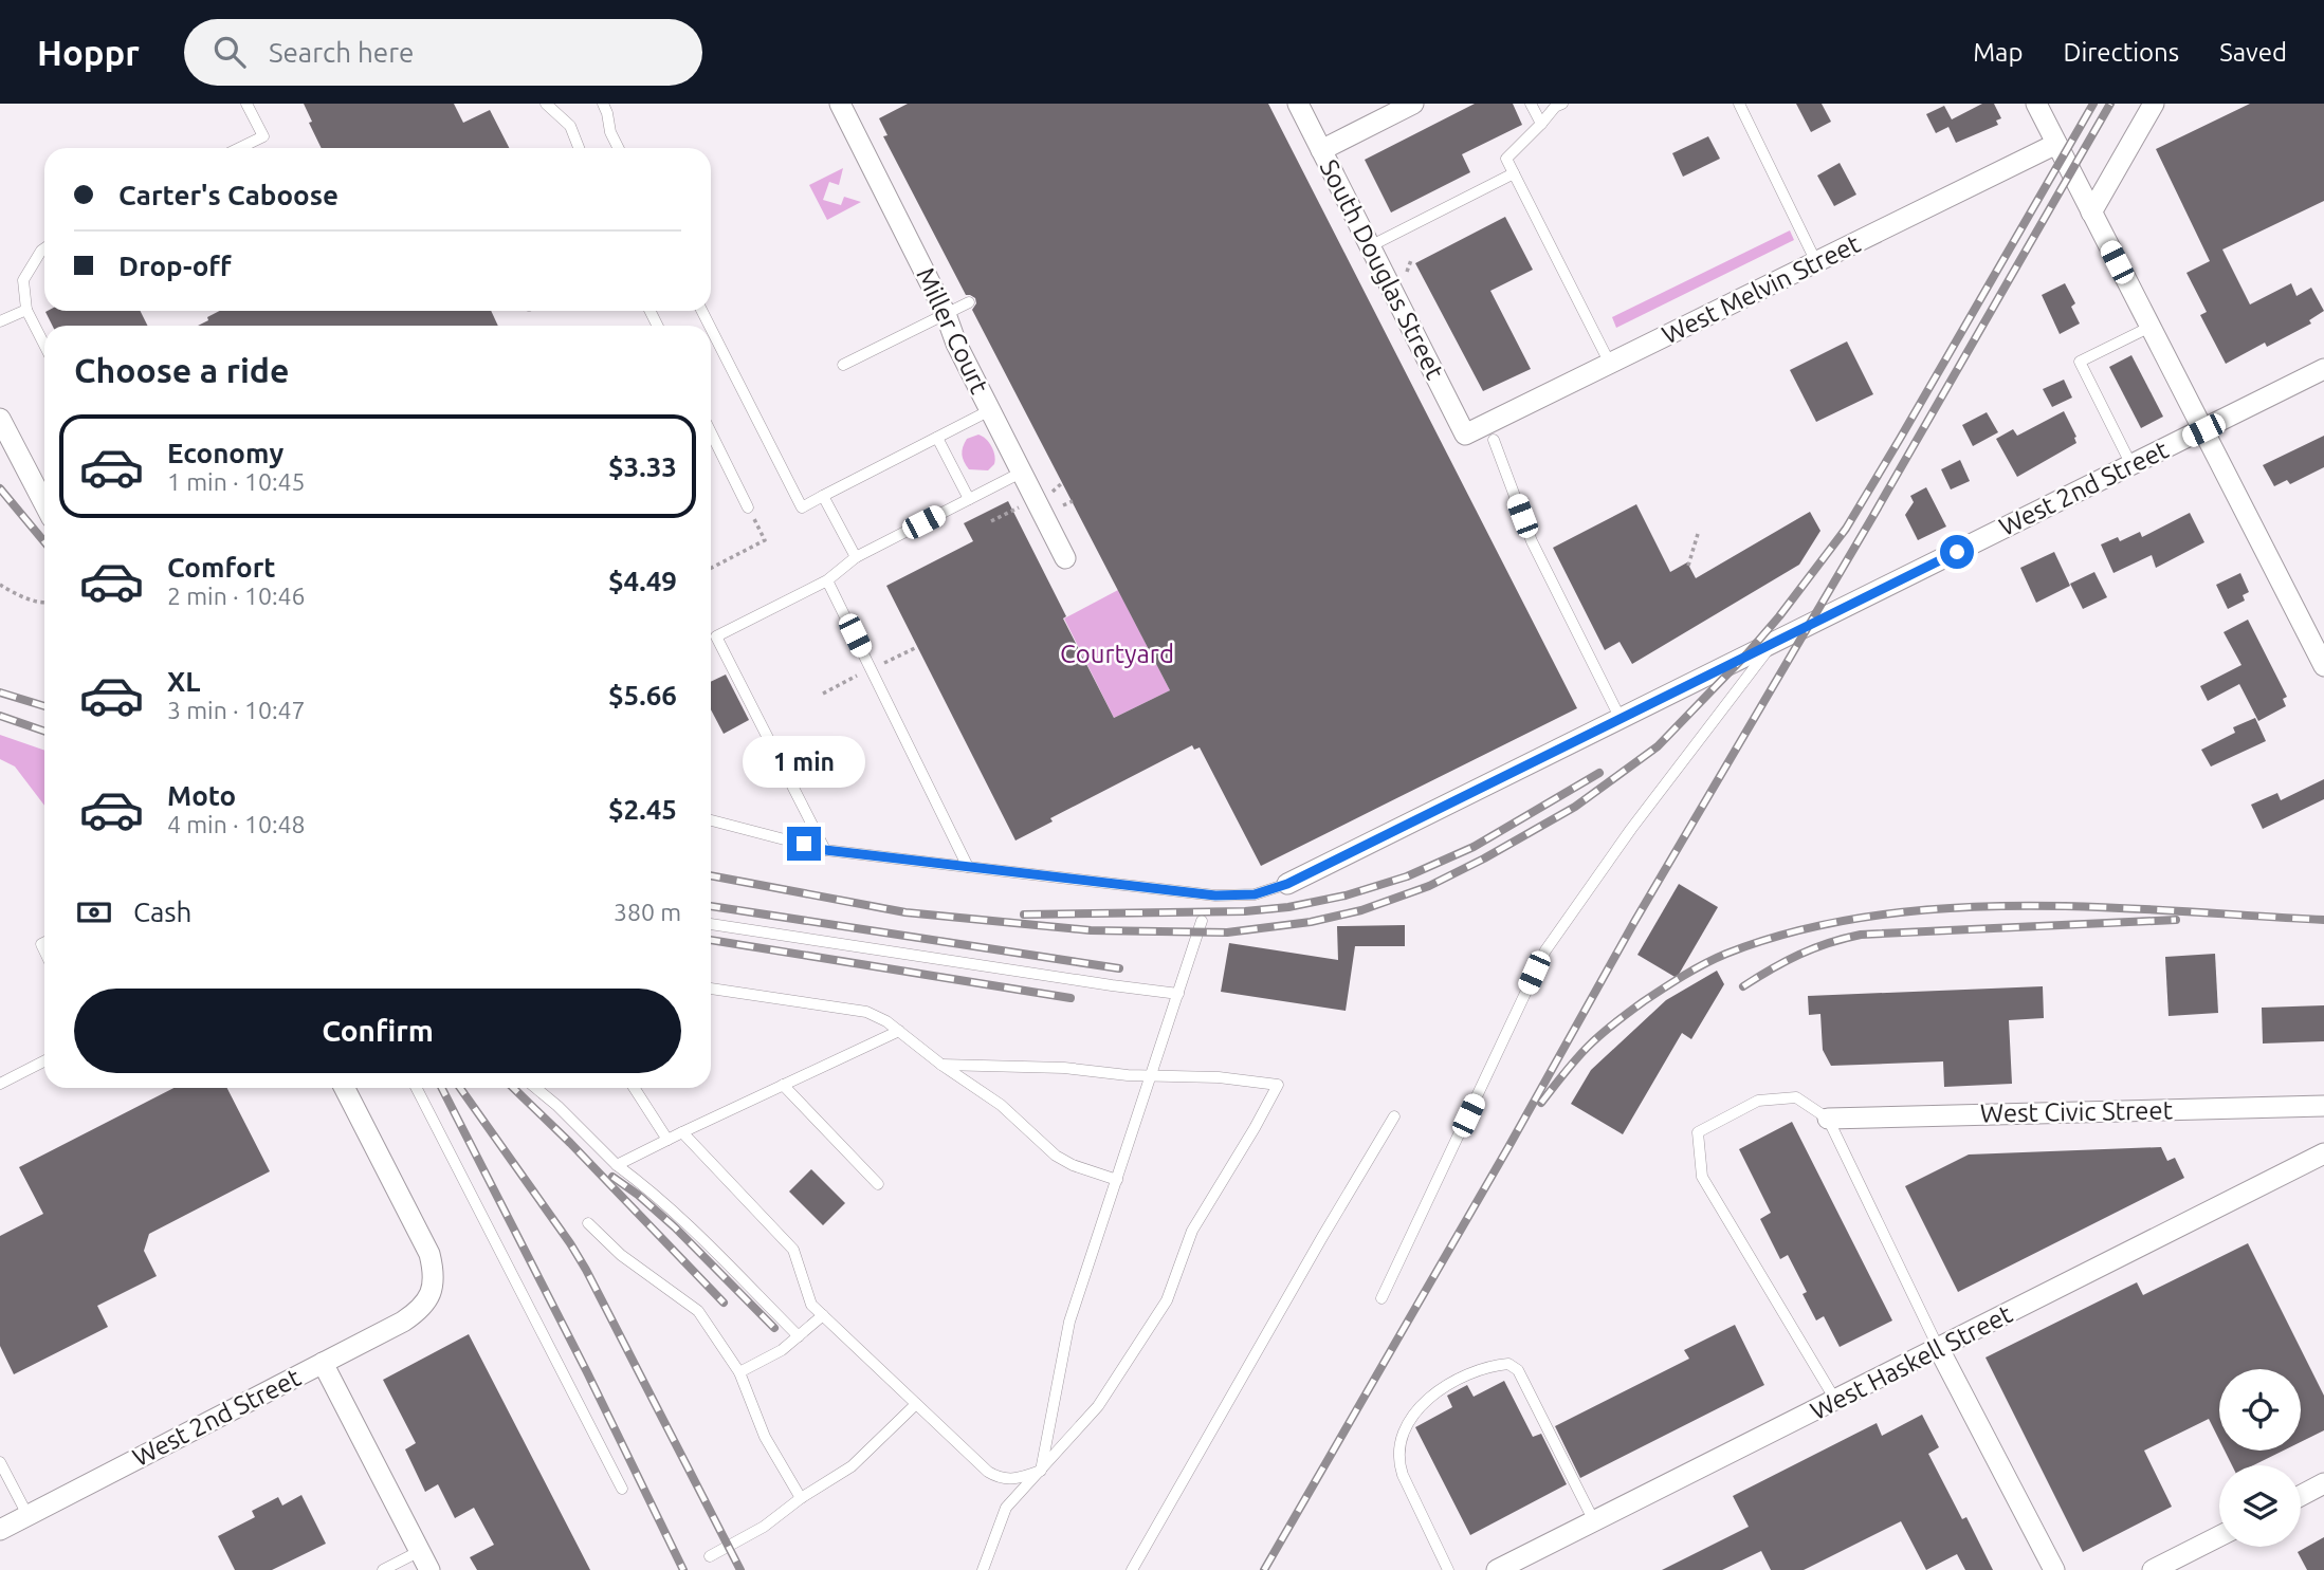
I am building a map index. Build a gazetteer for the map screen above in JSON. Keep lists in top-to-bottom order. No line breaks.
{"streets":{"street":["South Douglas Street","West Melvin Street","Miller Court","West 2nd Street","West Civic Street","West Haskell Street"]},"crossings":[["South Douglas Street","West Melvin Street"]],"parks":["Courtyard"],"page":{"header":"Hoppr","search":"Search here","nav":["Map","Directions","Saved"],"banner":["Carter's Caboose","Drop-off"],"heading":"Choose a ride","list":[{"name":"Economy","note":"1 min · 10:45","value":"$3.33"},{"name":"Comfort","note":"2 min · 10:46","value":"$4.49"},{"name":"XL","note":"3 min · 10:47","value":"$5.66"},{"name":"Moto","note":"4 min · 10:48","value":"$2.45"}],"bubble":"1 min","pay":["Cash","380 m"],"buttons":"Confirm"}}
